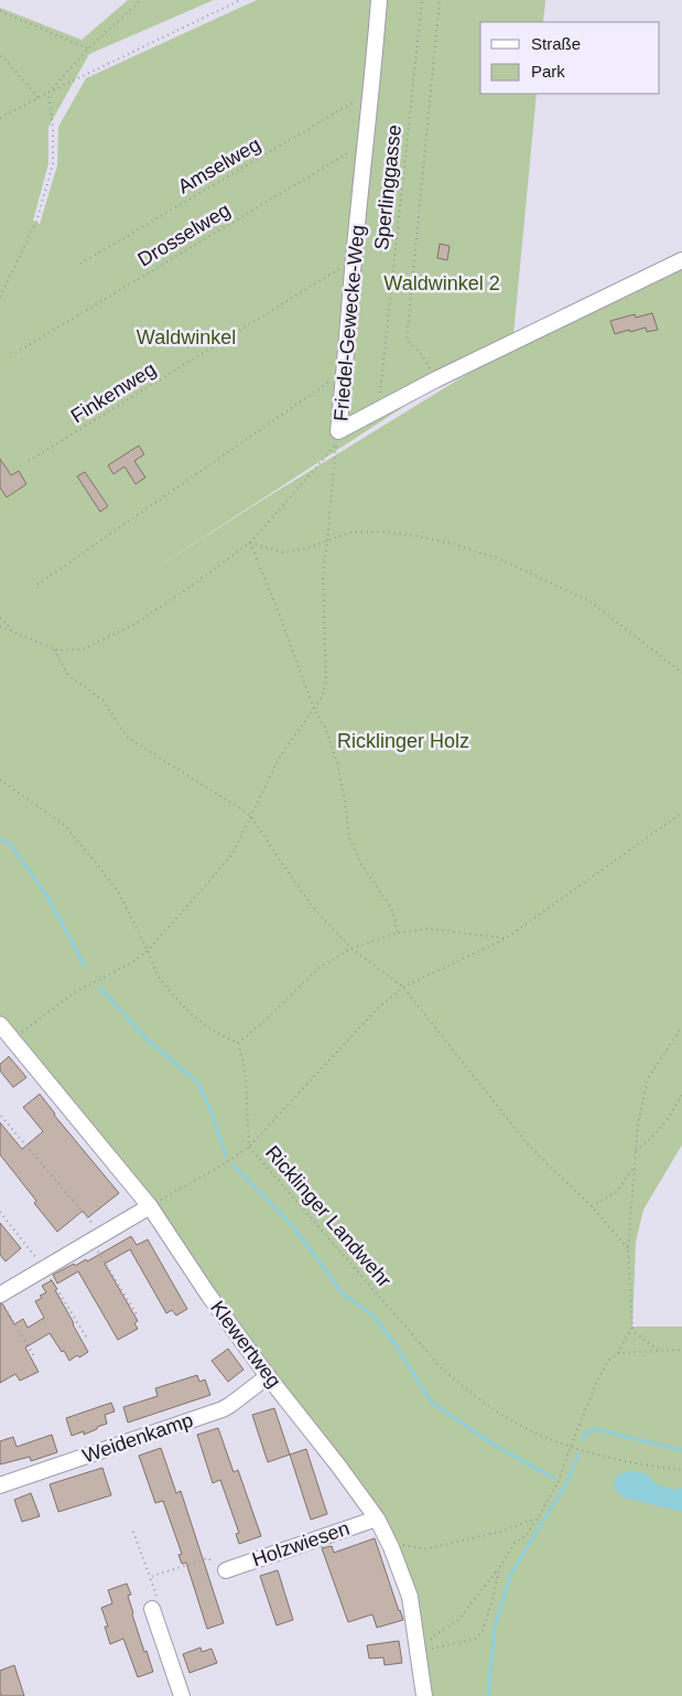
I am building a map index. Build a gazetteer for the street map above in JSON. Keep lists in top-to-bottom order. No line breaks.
{"streets":{"street":["Friedel-Gewecke-Weg","Klewertweg","Weidenkamp","Holzwiesen"],"path":["Amselweg","Sperlinggasse","Drosselweg","Finkenweg","Ricklinger Landwehr"]},"crossings":[["Amselweg","Friedel-Gewecke-Weg"],["Sperlinggasse","Friedel-Gewecke-Weg"],["Drosselweg","Friedel-Gewecke-Weg"],["Friedel-Gewecke-Weg","Finkenweg"],["Klewertweg","Weidenkamp"],["Klewertweg","Holzwiesen"]],"parks":["Waldwinkel 2","Waldwinkel","Ricklinger Holz"],"legend":["Straße","Park"]}
